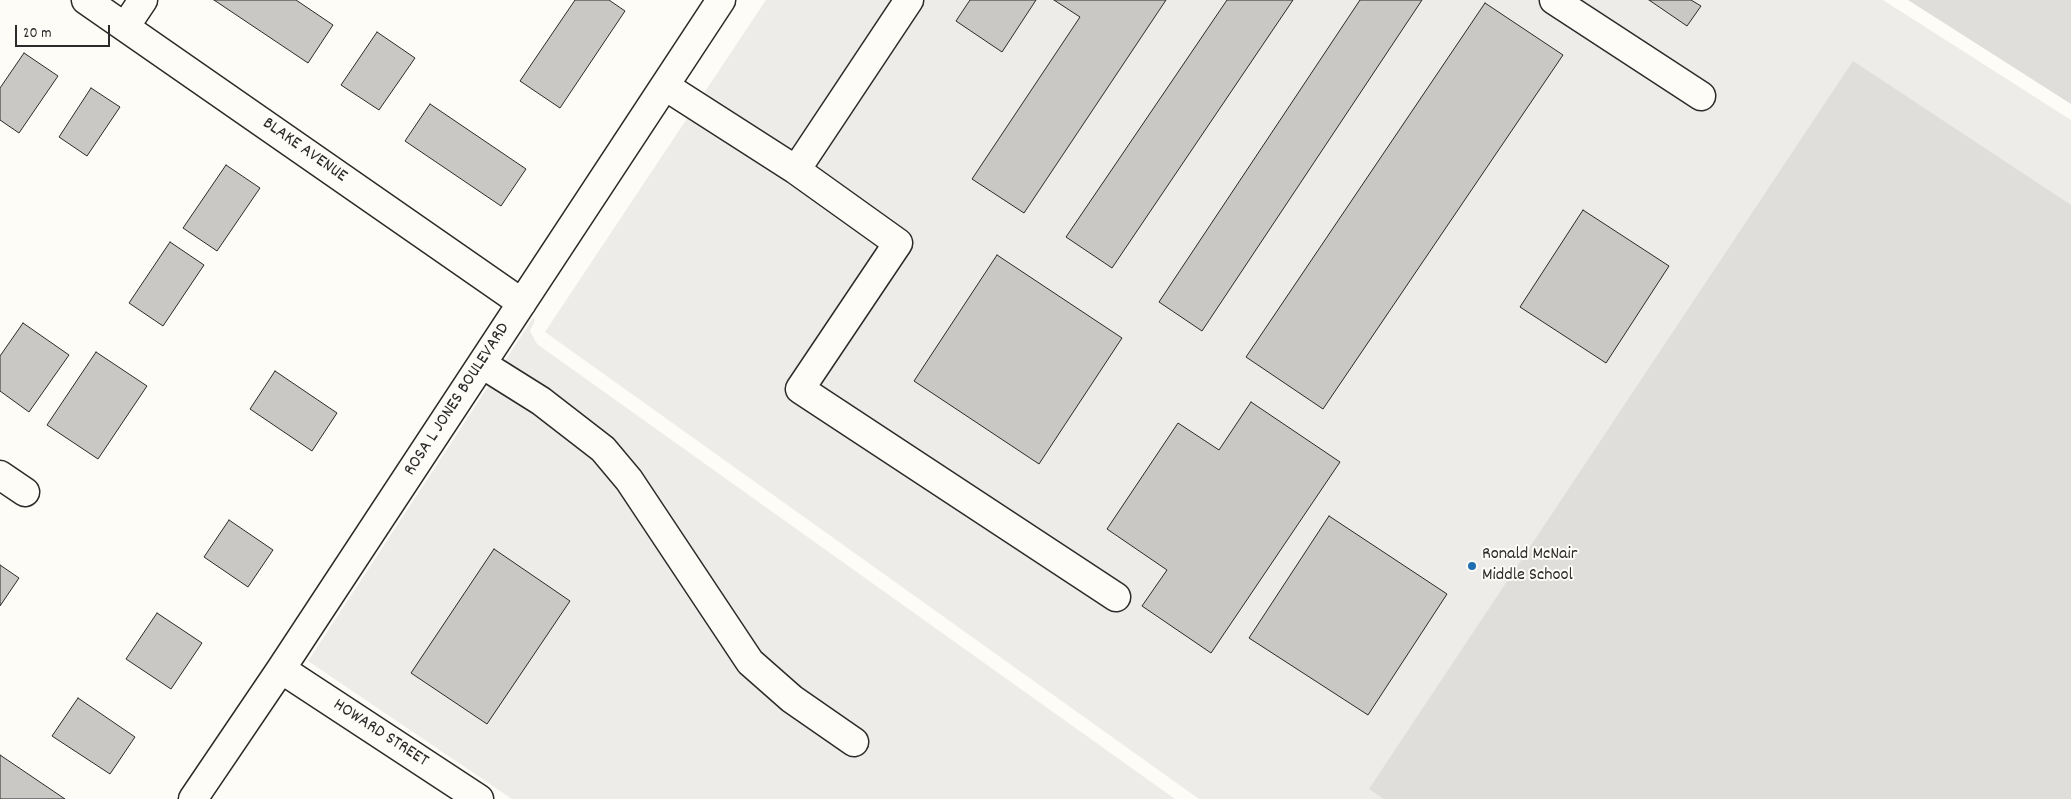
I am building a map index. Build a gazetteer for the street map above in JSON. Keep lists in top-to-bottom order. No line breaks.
{"streets":{"street":["BLAKE AVENUE","ROSA L JONES BOULEVARD","HOWARD STREET"]},"crossings":[["BLAKE AVENUE","ROSA L JONES BOULEVARD"],["ROSA L JONES BOULEVARD","HOWARD STREET"]],"places":["Ronald McNair Middle School"],"scale_bar":"20 m"}
